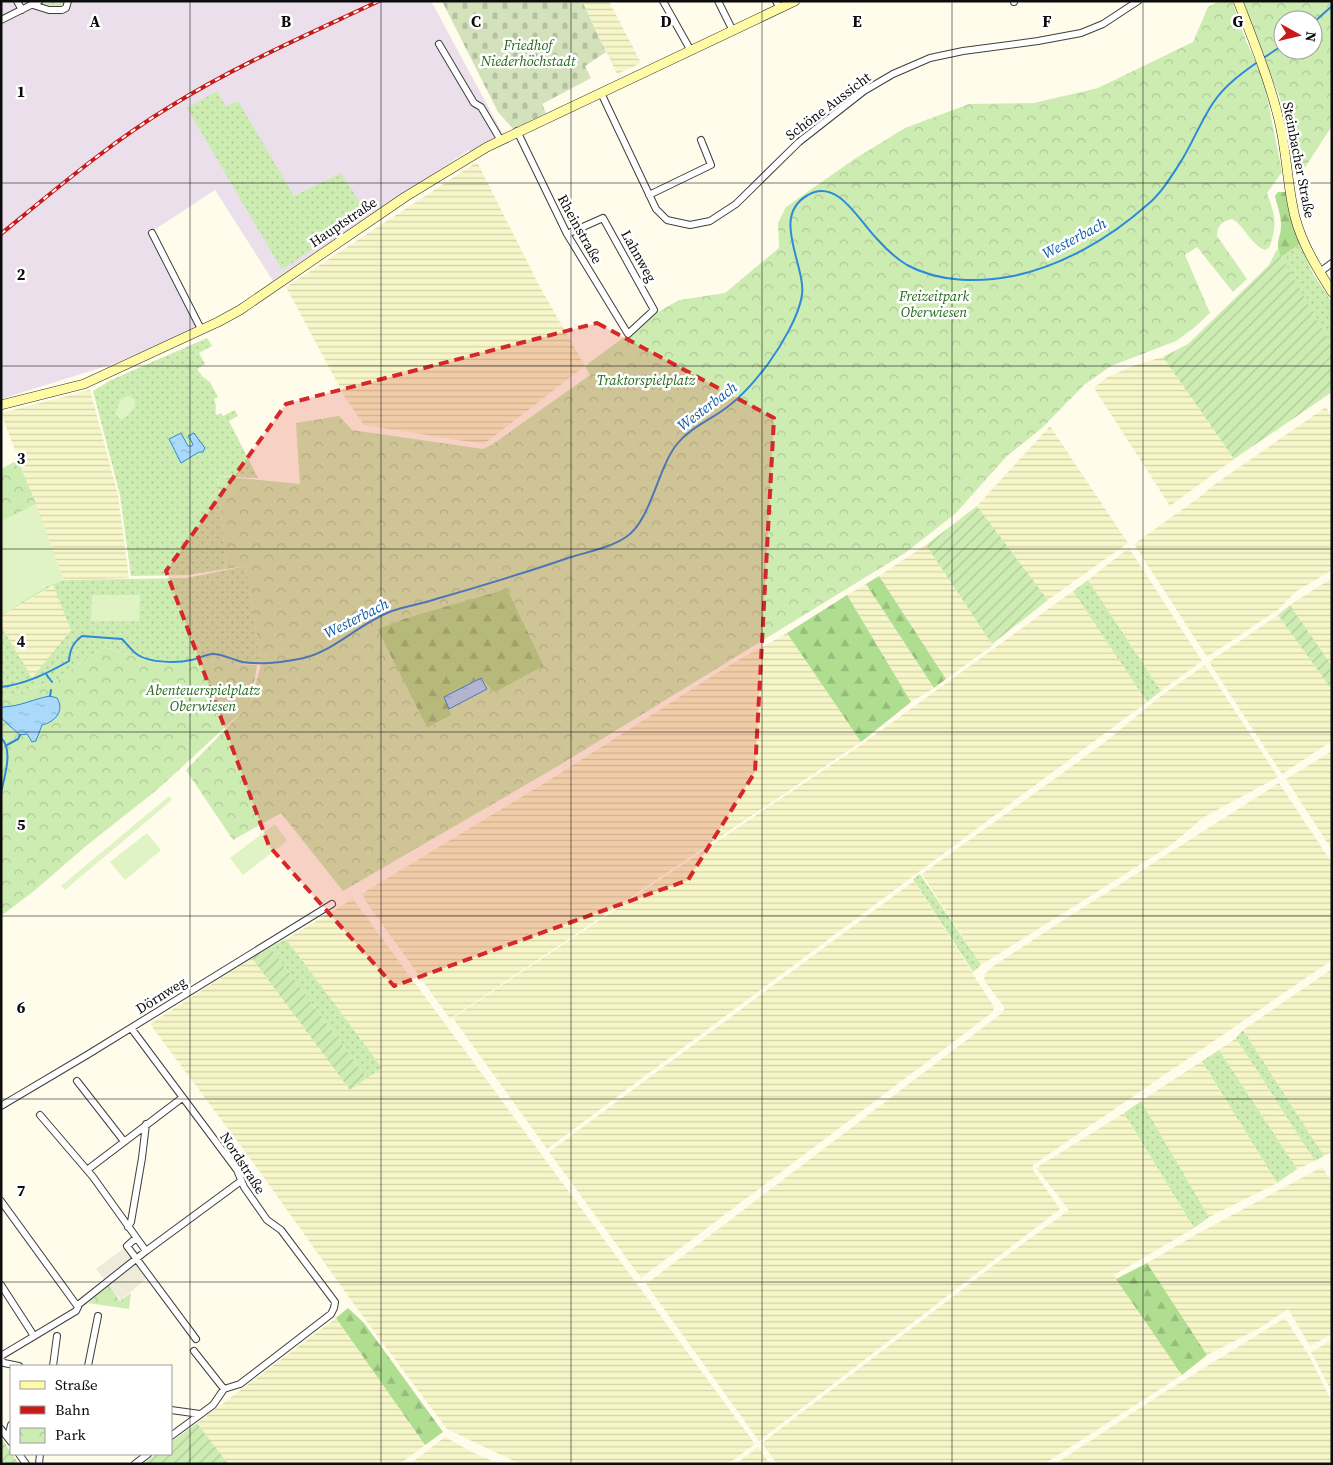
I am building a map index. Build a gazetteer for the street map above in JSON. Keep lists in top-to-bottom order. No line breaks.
{"streets":{"street":["Schöne Aussicht","Steinbacher Straße","Hauptstraße","Rheinstraße","Lahnweg","Dörnweg","Nordstraße"]},"crossings":[["Schöne Aussicht","Hauptstraße"],["Hauptstraße","Rheinstraße"],["Rheinstraße","Lahnweg"],["Dörnweg","Nordstraße"]],"water":["Westerbach"],"parks":["Friedhof Niederhöchstadt","Freizeitpark Oberwiesen","Traktorspielplatz","Abenteuerspielplatz Oberwiesen"],"legend":["Straße","Bahn","Park"],"north":"right","grid":{"columns":["A","B","C","D","E","F","G"],"rows":["1","2","3","4","5","6","7"]}}
